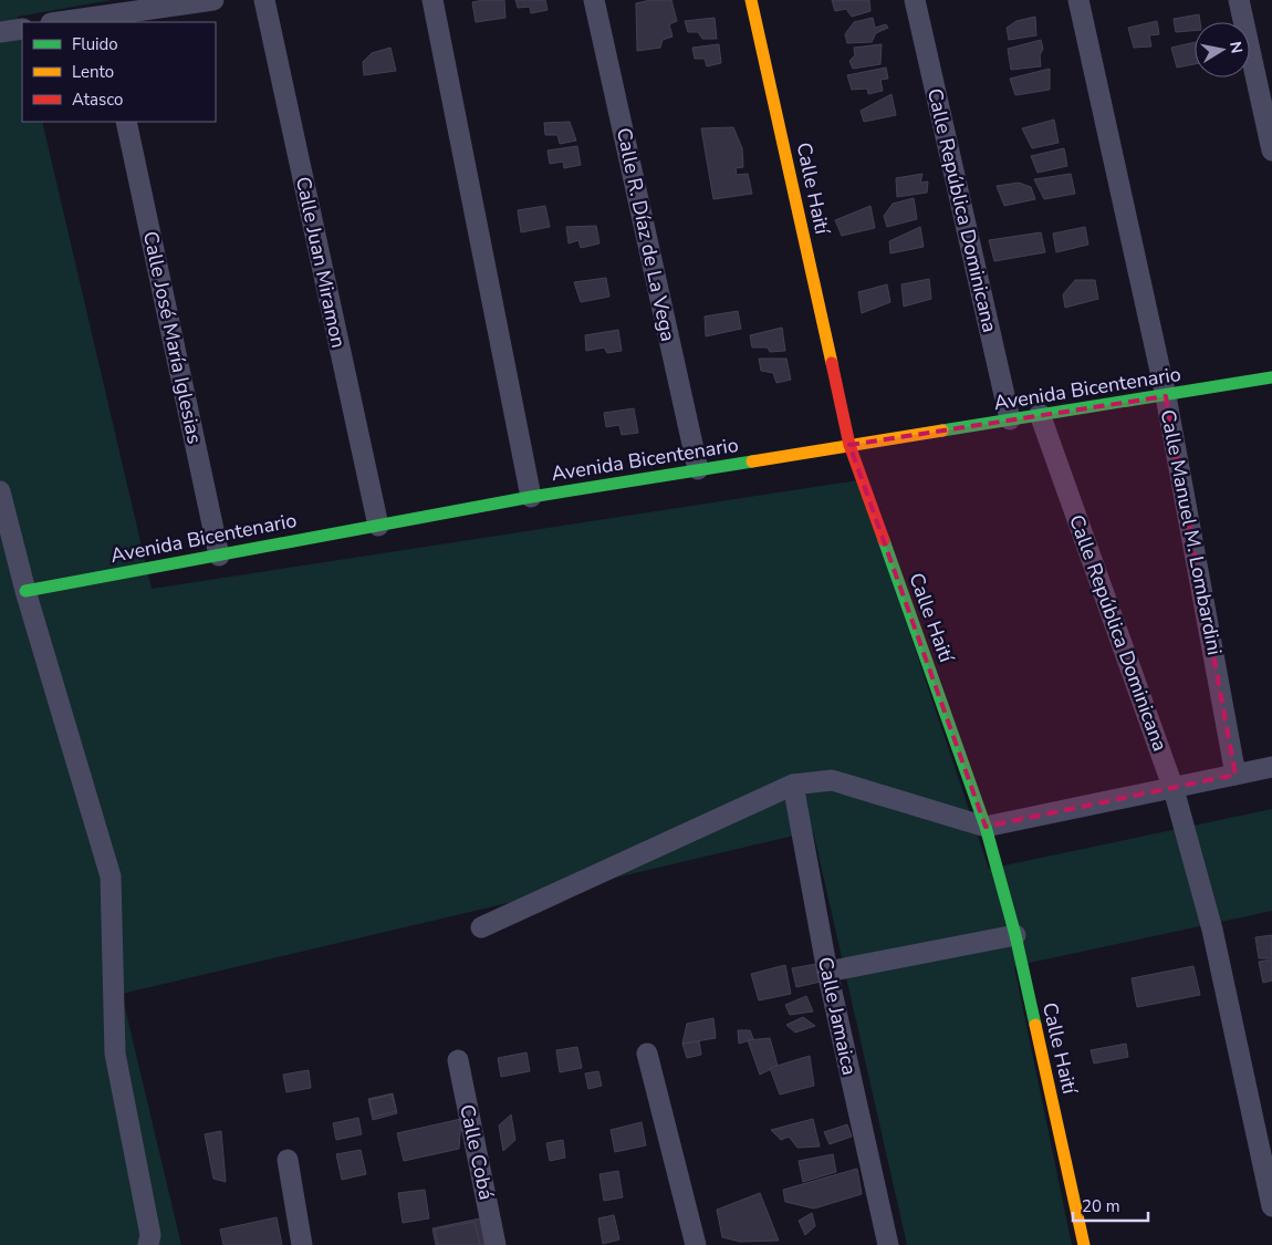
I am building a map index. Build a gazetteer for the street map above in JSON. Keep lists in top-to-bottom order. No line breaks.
{"streets":{"street":["Calle Haití","Calle República Dominicana","Calle R. Díaz de La Vega","Calle Juan Miramon","Calle José María Iglesias","Avenida Bicentenario","Calle Manuel M. Lombardini","Calle Jamaica","Calle Cobá"]},"crossings":[["Calle Haití","Avenida Bicentenario"],["Calle República Dominicana","Avenida Bicentenario"],["Calle R. Díaz de La Vega","Avenida Bicentenario"],["Calle Juan Miramon","Avenida Bicentenario"],["Calle José María Iglesias","Avenida Bicentenario"],["Avenida Bicentenario","Calle Manuel M. Lombardini"]],"legend":["Fluido","Lento","Atasco"],"scale_bar":"20 m","north":"right"}
